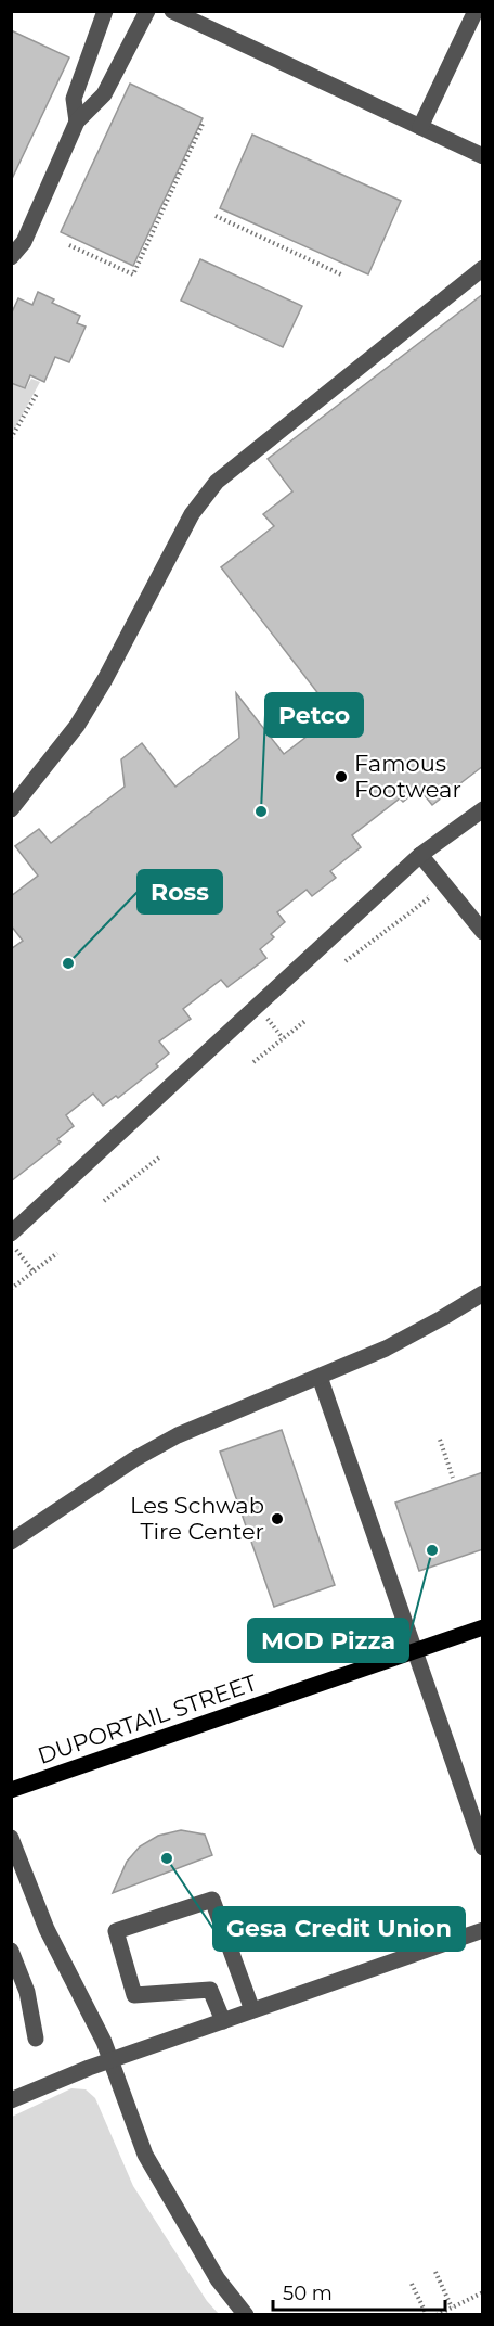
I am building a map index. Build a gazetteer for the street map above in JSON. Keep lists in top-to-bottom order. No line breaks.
{"streets":{"main road":["DUPORTAIL STREET"]},"places":["Famous Footwear","Petco","Ross","Les Schwab Tire Center","MOD Pizza","Gesa Credit Union"],"scale_bar":"50 m"}
